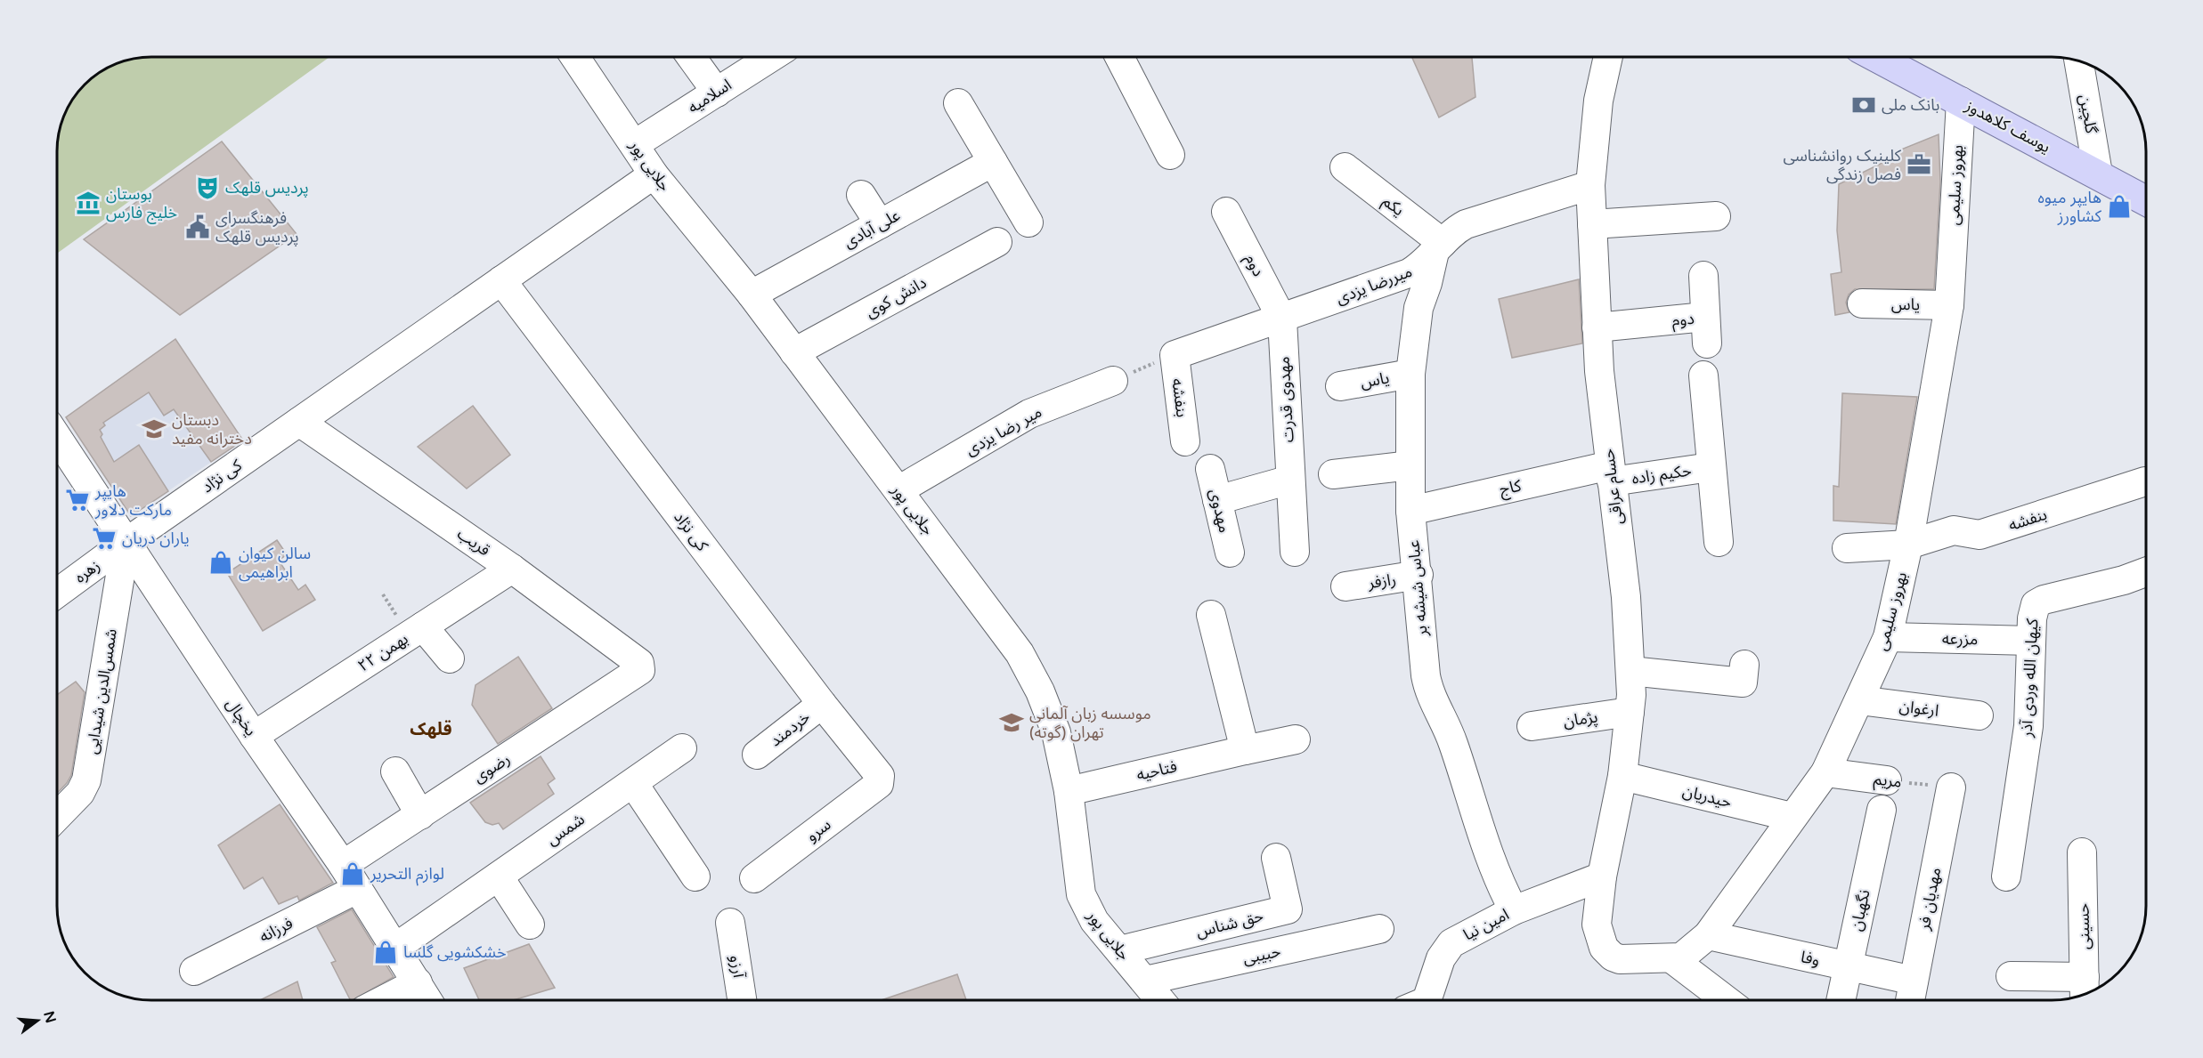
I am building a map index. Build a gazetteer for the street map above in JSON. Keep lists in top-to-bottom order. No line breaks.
{"streets":{"main road":["یوسف کلاهدوز"],"street":["اسلامیه","گلچین","جلایی پور","بهروز سلیمی","یکم","علی آبادی","دوم","میررضا یزدی","دانش کوی","یاس","بنفشه","مهدوی قدرت","میر رضا یزدی","حکیم زاده","کی نژاد","حسام عراقی","کاج","مهدوی","قریب","زهره","رازفر","عباس شیشه بر","مزرعه","۲۲ بهمن","کیهان الله وردی آذر","شمس‌الدین شیدایی","ارغوان","یخچال","پژمان","خردمند","رضوی","فتاحیه","مریم","حیدریان","شمس","سرو","مهدیان فر","نگهبان","حق شناس","امین نیا","حسینی","فرزانه","حبیبی","وفا","آرزو"]},"crossings":[["اسلامیه","جلایی پور"],["گلچین","یوسف کلاهدوز"],["یوسف کلاهدوز","بهروز سلیمی"],["جلایی پور","علی آبادی"],["جلایی پور","دانش کوی"],["جلایی پور","میر رضا یزدی"],["جلایی پور","کی نژاد"],["جلایی پور","فتاحیه"],["جلایی پور","حق شناس"],["جلایی پور","حبیبی"],["بهروز سلیمی","یاس"],["بهروز سلیمی","بنفشه"],["بهروز سلیمی","حسام عراقی"],["بهروز سلیمی","مزرعه"],["بهروز سلیمی","ارغوان"],["بهروز سلیمی","مریم"],["بهروز سلیمی","حیدریان"],["بهروز سلیمی","وفا"],["یکم","میررضا یزدی"],["یکم","عباس شیشه بر"],["دوم","میررضا یزدی"],["دوم","مهدوی قدرت"],["دوم","حسام عراقی"],["میررضا یزدی","بنفشه"],["میررضا یزدی","مهدوی قدرت"],["میررضا یزدی","حسام عراقی"],["میررضا یزدی","عباس شیشه بر"],["یاس","عباس شیشه بر"],["حکیم زاده","حسام عراقی"],["حکیم زاده","کاج"],["کی نژاد","قریب"],["کی نژاد","زهره"],["کی نژاد","شمس‌الدین شیدایی"],["کی نژاد","یخچال"],["کی نژاد","خردمند"],["کی نژاد","سرو"],["حسام عراقی","کاج"],["حسام عراقی","پژمان"],["حسام عراقی","حیدریان"],["حسام عراقی","امین نیا"],["کاج","عباس شیشه بر"],["قریب","۲۲ بهمن"],["قریب","رضوی"],["زهره","شمس‌الدین شیدایی"],["زهره","یخچال"],["رازفر","عباس شیشه بر"],["عباس شیشه بر","امین نیا"],["مزرعه","کیهان الله وردی آذر"],["۲۲ بهمن","یخچال"],["شمس‌الدین شیدایی","یخچال"],["یخچال","رضوی"],["یخچال","شمس"],["یخچال","فرزانه"],["مریم","مهدیان فر"],["مهدیان فر","وفا"],["نگهبان","وفا"]],"districts":["قلهک"],"places":{"bank":["بانک ملی"],"office":["کلینیک روانشناسی فصل زندگی"],"theatre":["پردیس قلهک"],"museum":["بوستان خلیج فارس"],"shop":["هایپر میوه کشاورز","سالن کیوان ابراهیمی","لوازم التحریر","خشکشویی گلسا"],"public building":["فرهنگسرای پردیس قلهک"],"school or university":["دبستان دخترانه مفید","موسسه زبان آلمانی تهران (گوته)"],"supermarket":["هایپر مارکت دلاور","یاران دریان"]},"north":"right"}
